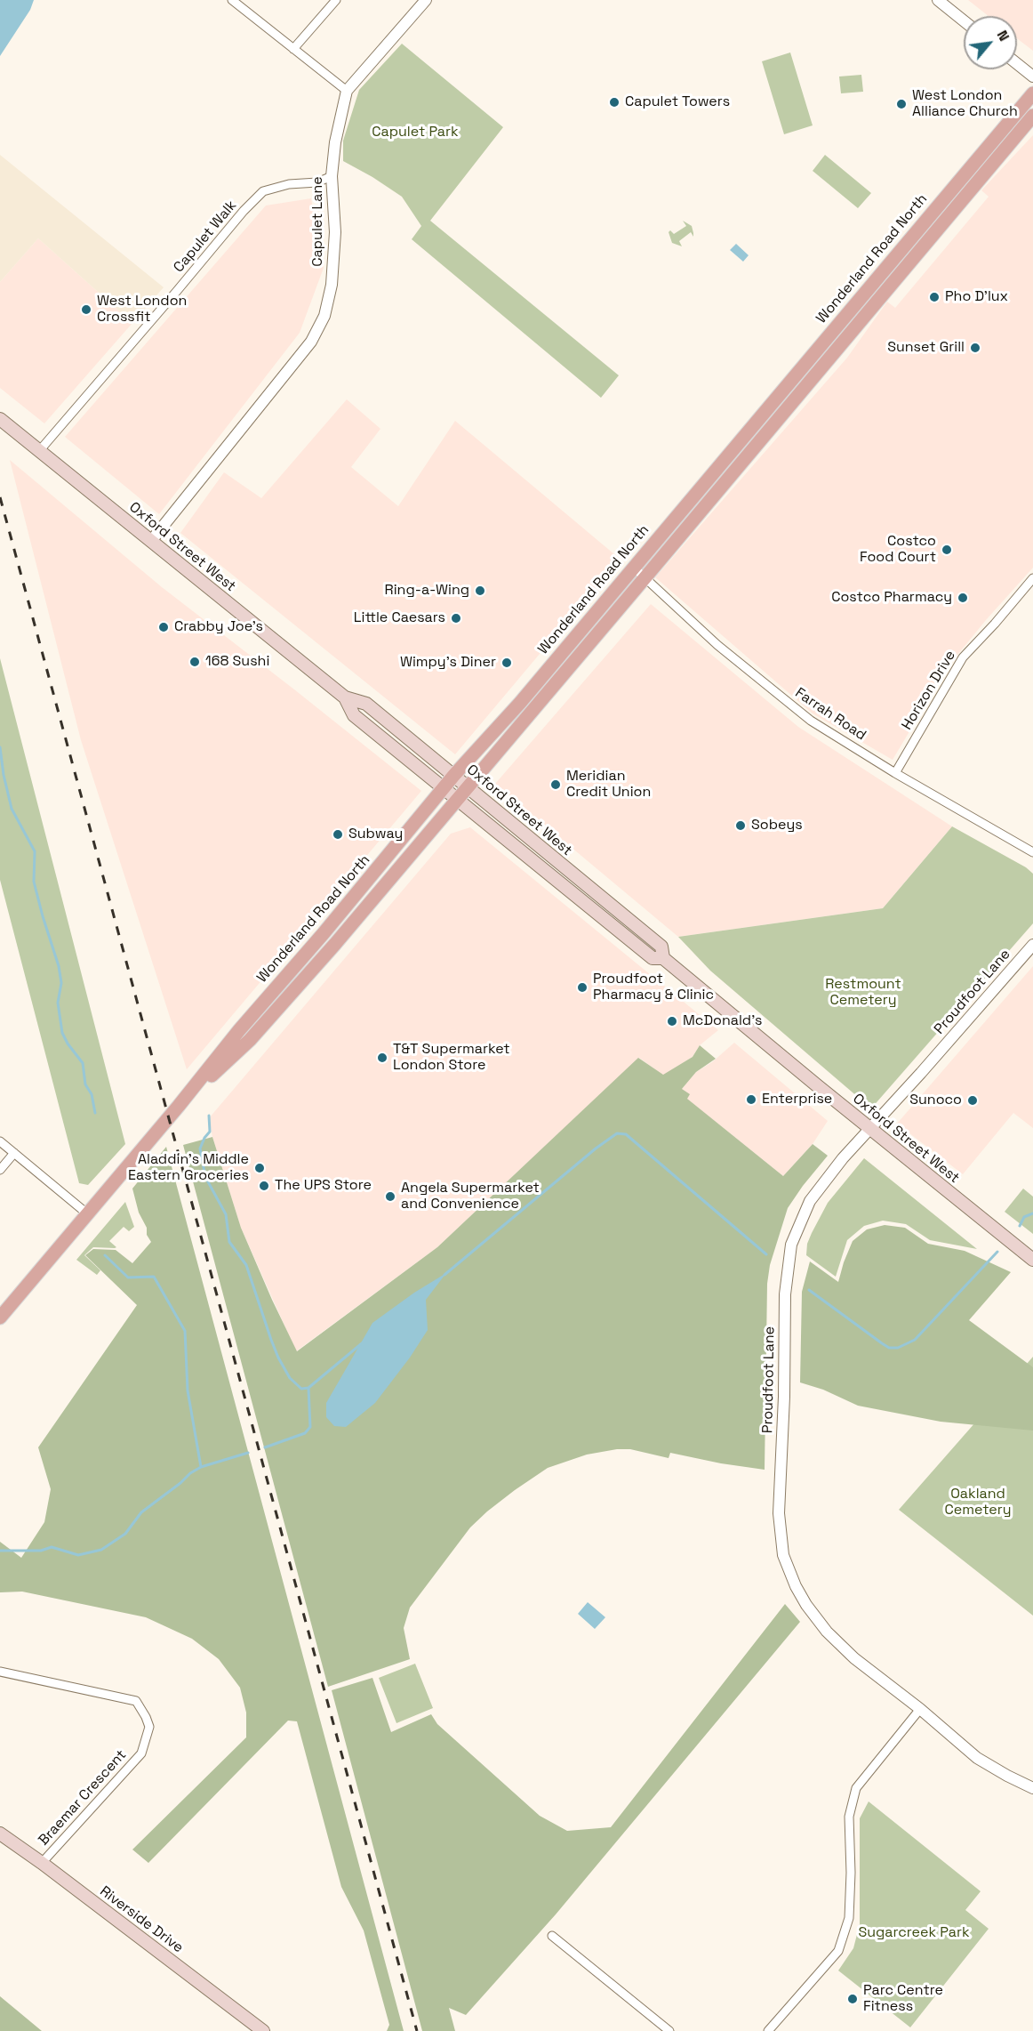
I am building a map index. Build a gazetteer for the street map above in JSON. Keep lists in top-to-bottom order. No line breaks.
{"streets":{"main road":["Wonderland Road North","Oxford Street West","Riverside Drive"],"street":["Capulet Lane","Capulet Walk","Horizon Drive","Farrah Road","Proudfoot Lane","Braemar Crescent"]},"crossings":[["Capulet Lane","Capulet Walk"],["Capulet Lane","Oxford Street West"],["Capulet Walk","Oxford Street West"],["Wonderland Road North","Oxford Street West"],["Wonderland Road North","Farrah Road"],["Oxford Street West","Proudfoot Lane"],["Horizon Drive","Farrah Road"],["Braemar Crescent","Riverside Drive"]],"parks":["Capulet Park","Restmount Cemetery","Oakland Cemetery","Sugarcreek Park"],"places":["Capulet Towers","West London Alliance Church","Pho D'lux","West London Crossfit","Sunset Grill","Costco Food Court","Ring-a-Wing","Costco Pharmacy","Little Caesars","Crabby Joe's","168 Sushi","Wimpy's Diner","Meridian Credit Union","Sobeys","Subway","Proudfoot Pharmacy & Clinic","McDonald's","T&T Supermarket London Store","Enterprise","Sunoco","Aladdin's Middle Eastern Groceries","The UPS Store","Angela Supermarket and Convenience","Parc Centre Fitness"],"north":"top right"}
